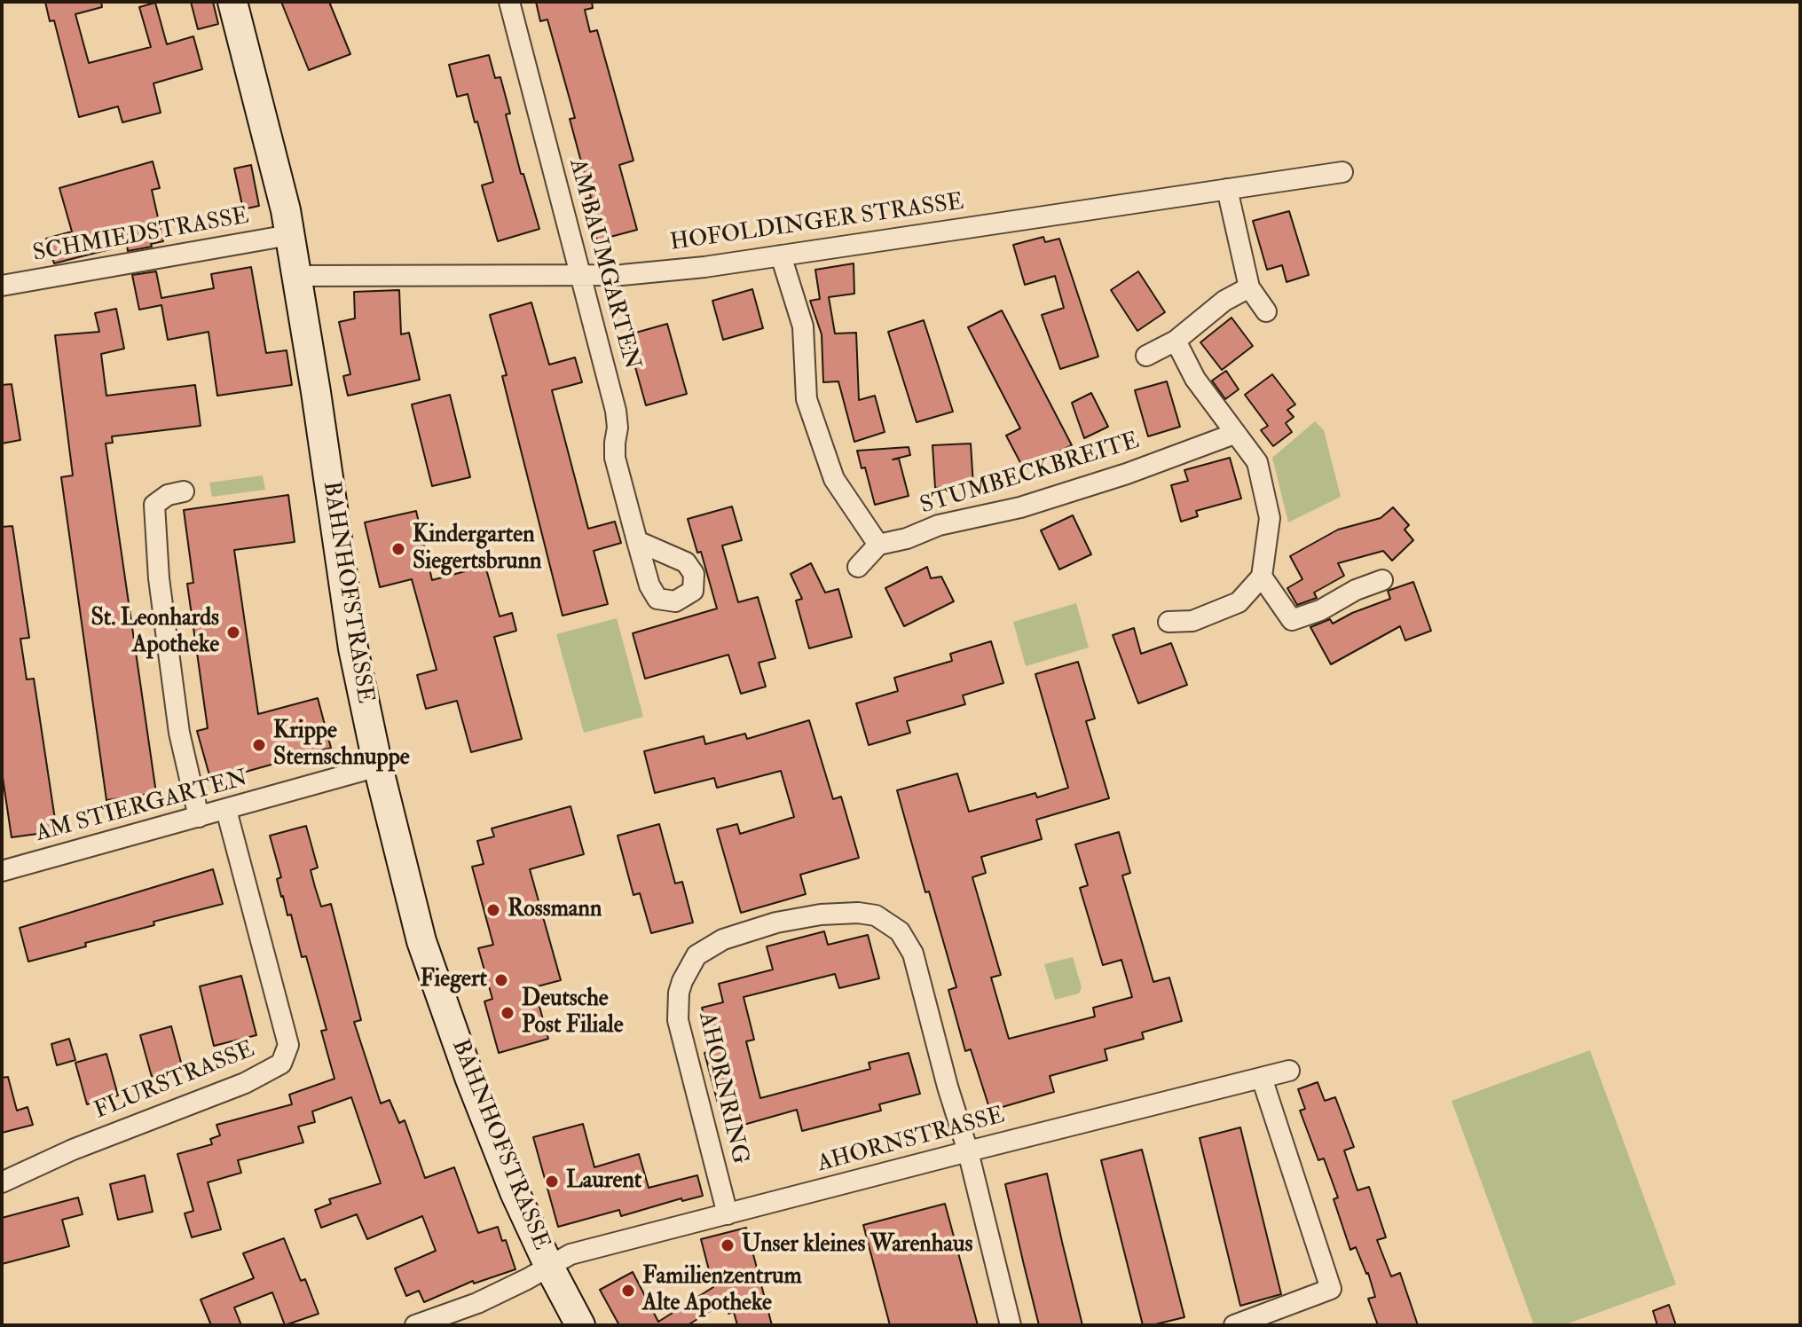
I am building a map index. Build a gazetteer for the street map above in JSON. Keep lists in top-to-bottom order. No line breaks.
{"streets":{"street":["HOFOLDINGER STRASSE","SCHMIEDSTRASSE","AM BAUMGARTEN","STUMBECKBREITE","BAHNHOFSTRASSE","AM STIERGARTEN","FLURSTRASSE","AHORNRING","AHORNSTRASSE"]},"crossings":[["HOFOLDINGER STRASSE","AM BAUMGARTEN"],["HOFOLDINGER STRASSE","BAHNHOFSTRASSE"],["SCHMIEDSTRASSE","BAHNHOFSTRASSE"],["BAHNHOFSTRASSE","AM STIERGARTEN"],["BAHNHOFSTRASSE","AHORNSTRASSE"],["AM STIERGARTEN","FLURSTRASSE"],["AHORNRING","AHORNSTRASSE"]],"places":["Kindergarten Siegertsbrunn","St. Leonhards Apotheke","Krippe Sternschnuppe","Rossmann","Fiegert","Deutsche Post Filiale","Laurent","Unser kleines Warenhaus","Familienzentrum Alte Apotheke"]}
